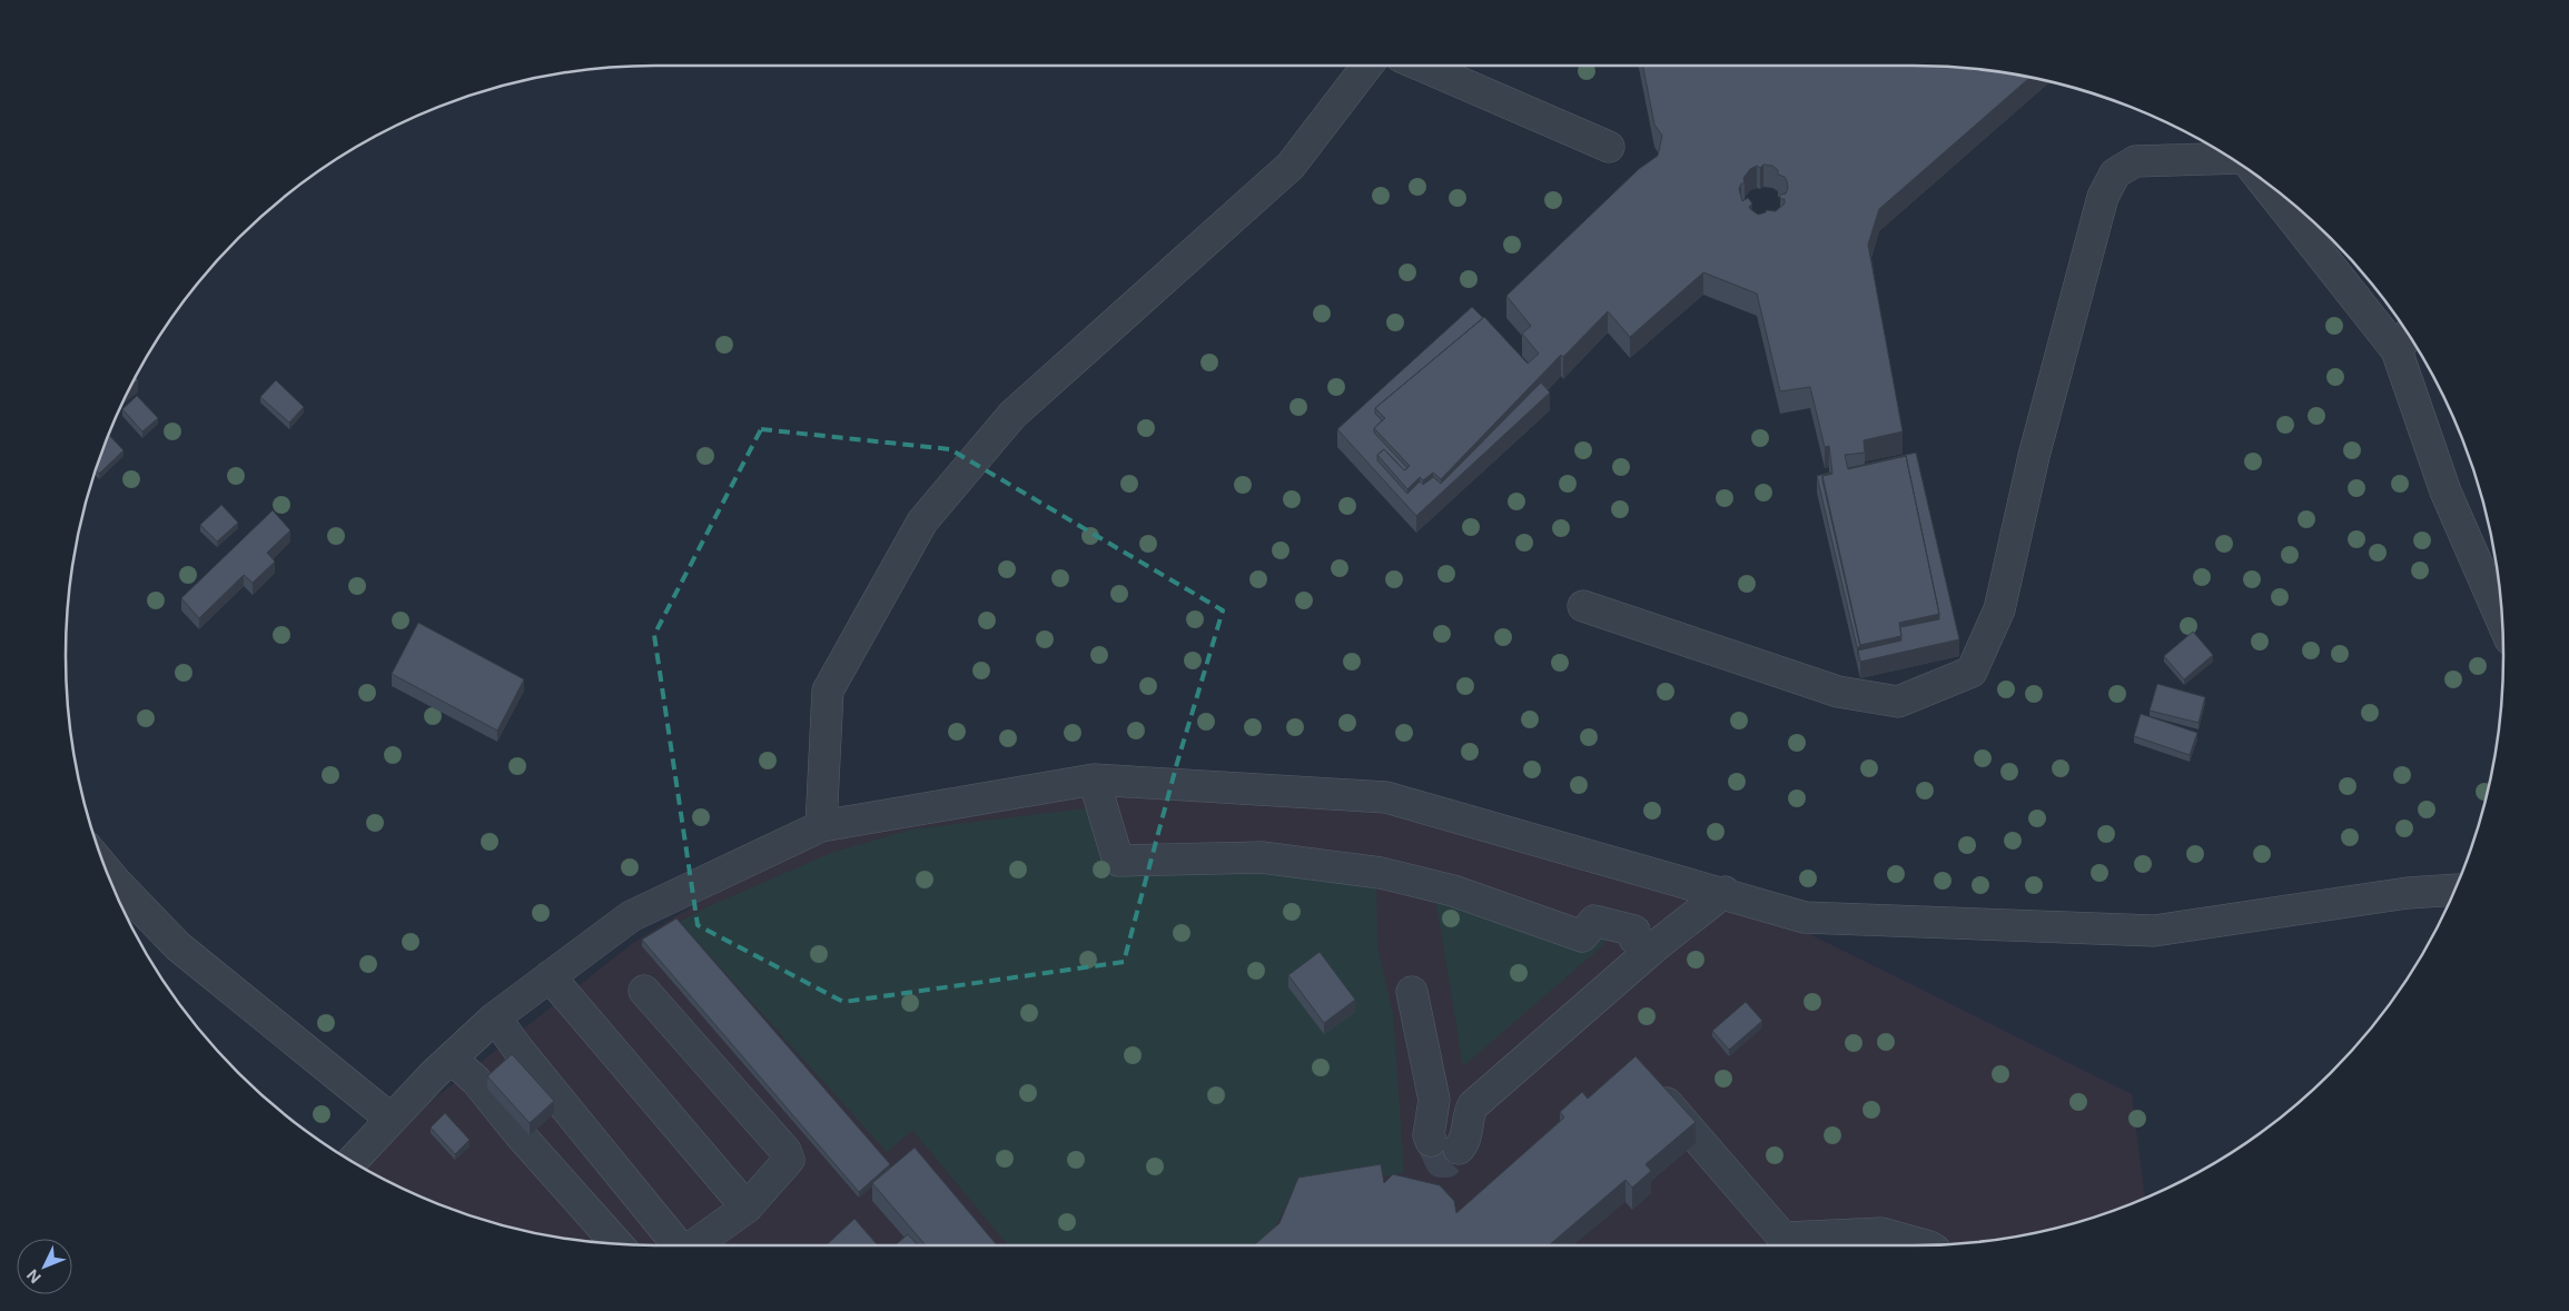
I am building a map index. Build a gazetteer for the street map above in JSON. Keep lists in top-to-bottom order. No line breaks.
{"north":"bottom left"}
